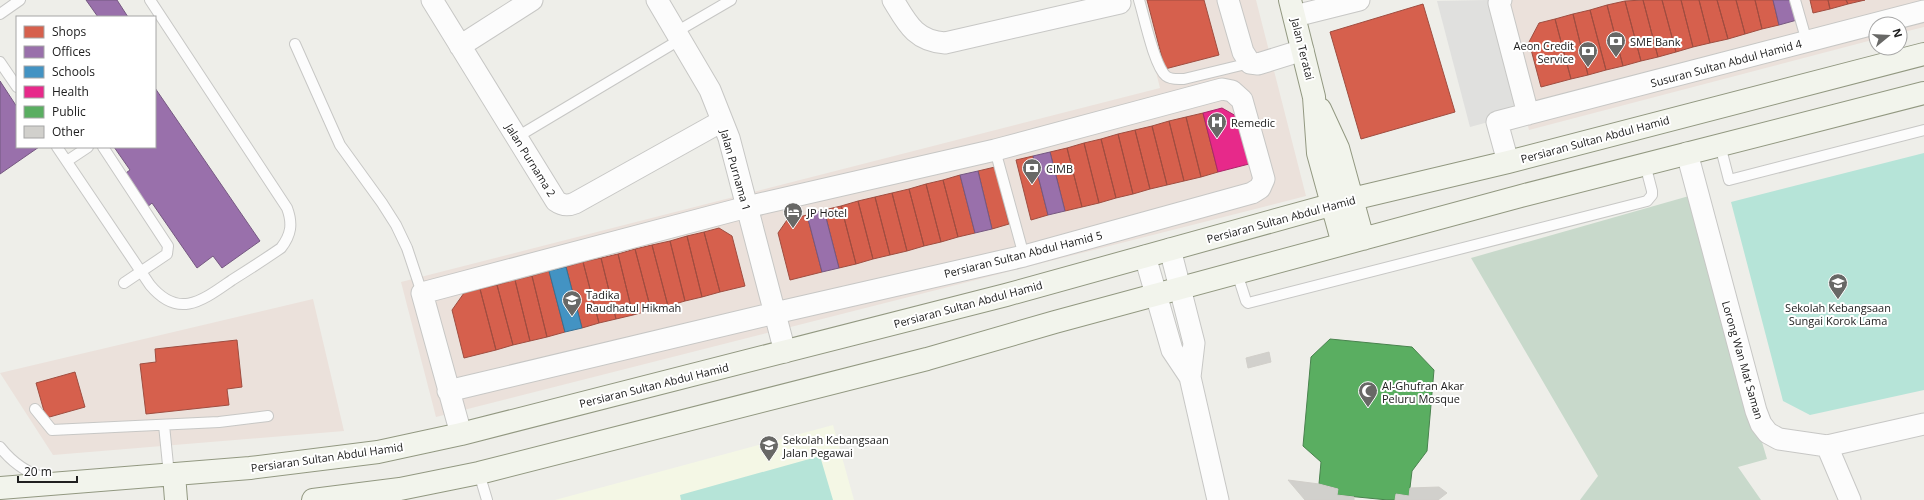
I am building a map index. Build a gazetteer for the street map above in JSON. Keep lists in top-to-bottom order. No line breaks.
{"streets":{"main road":["Jalan Teratai","Persiaran Sultan Abdul Hamid"],"street":["Susuran Sultan Abdul Hamid 4","Jalan Purnama 2","Jalan Purnama 1","Persiaran Sultan Abdul Hamid 5","Lorong Wan Mat Saman"]},"crossings":[["Jalan Teratai","Persiaran Sultan Abdul Hamid"],["Susuran Sultan Abdul Hamid 4","Persiaran Sultan Abdul Hamid"],["Persiaran Sultan Abdul Hamid","Jalan Purnama 1"],["Jalan Purnama 2","Jalan Purnama 1"],["Jalan Purnama 1","Persiaran Sultan Abdul Hamid 5"]],"places":{"bank":["SME Bank","Aeon Credit Service","CIMB"],"hospital":["Remedic"],"hotel":["JP Hotel"],"school or university":["Sekolah Kebangsaan Sungai Korok Lama","Tadika Raudhatul Hikmah","Sekolah Kebangsaan Jalan Pegawai"],"mosque":["Al-Ghufran Akar Peluru Mosque"]},"legend":["Shops","Offices","Schools","Health","Public","Other"],"scale_bar":"20 m","north":"right"}
